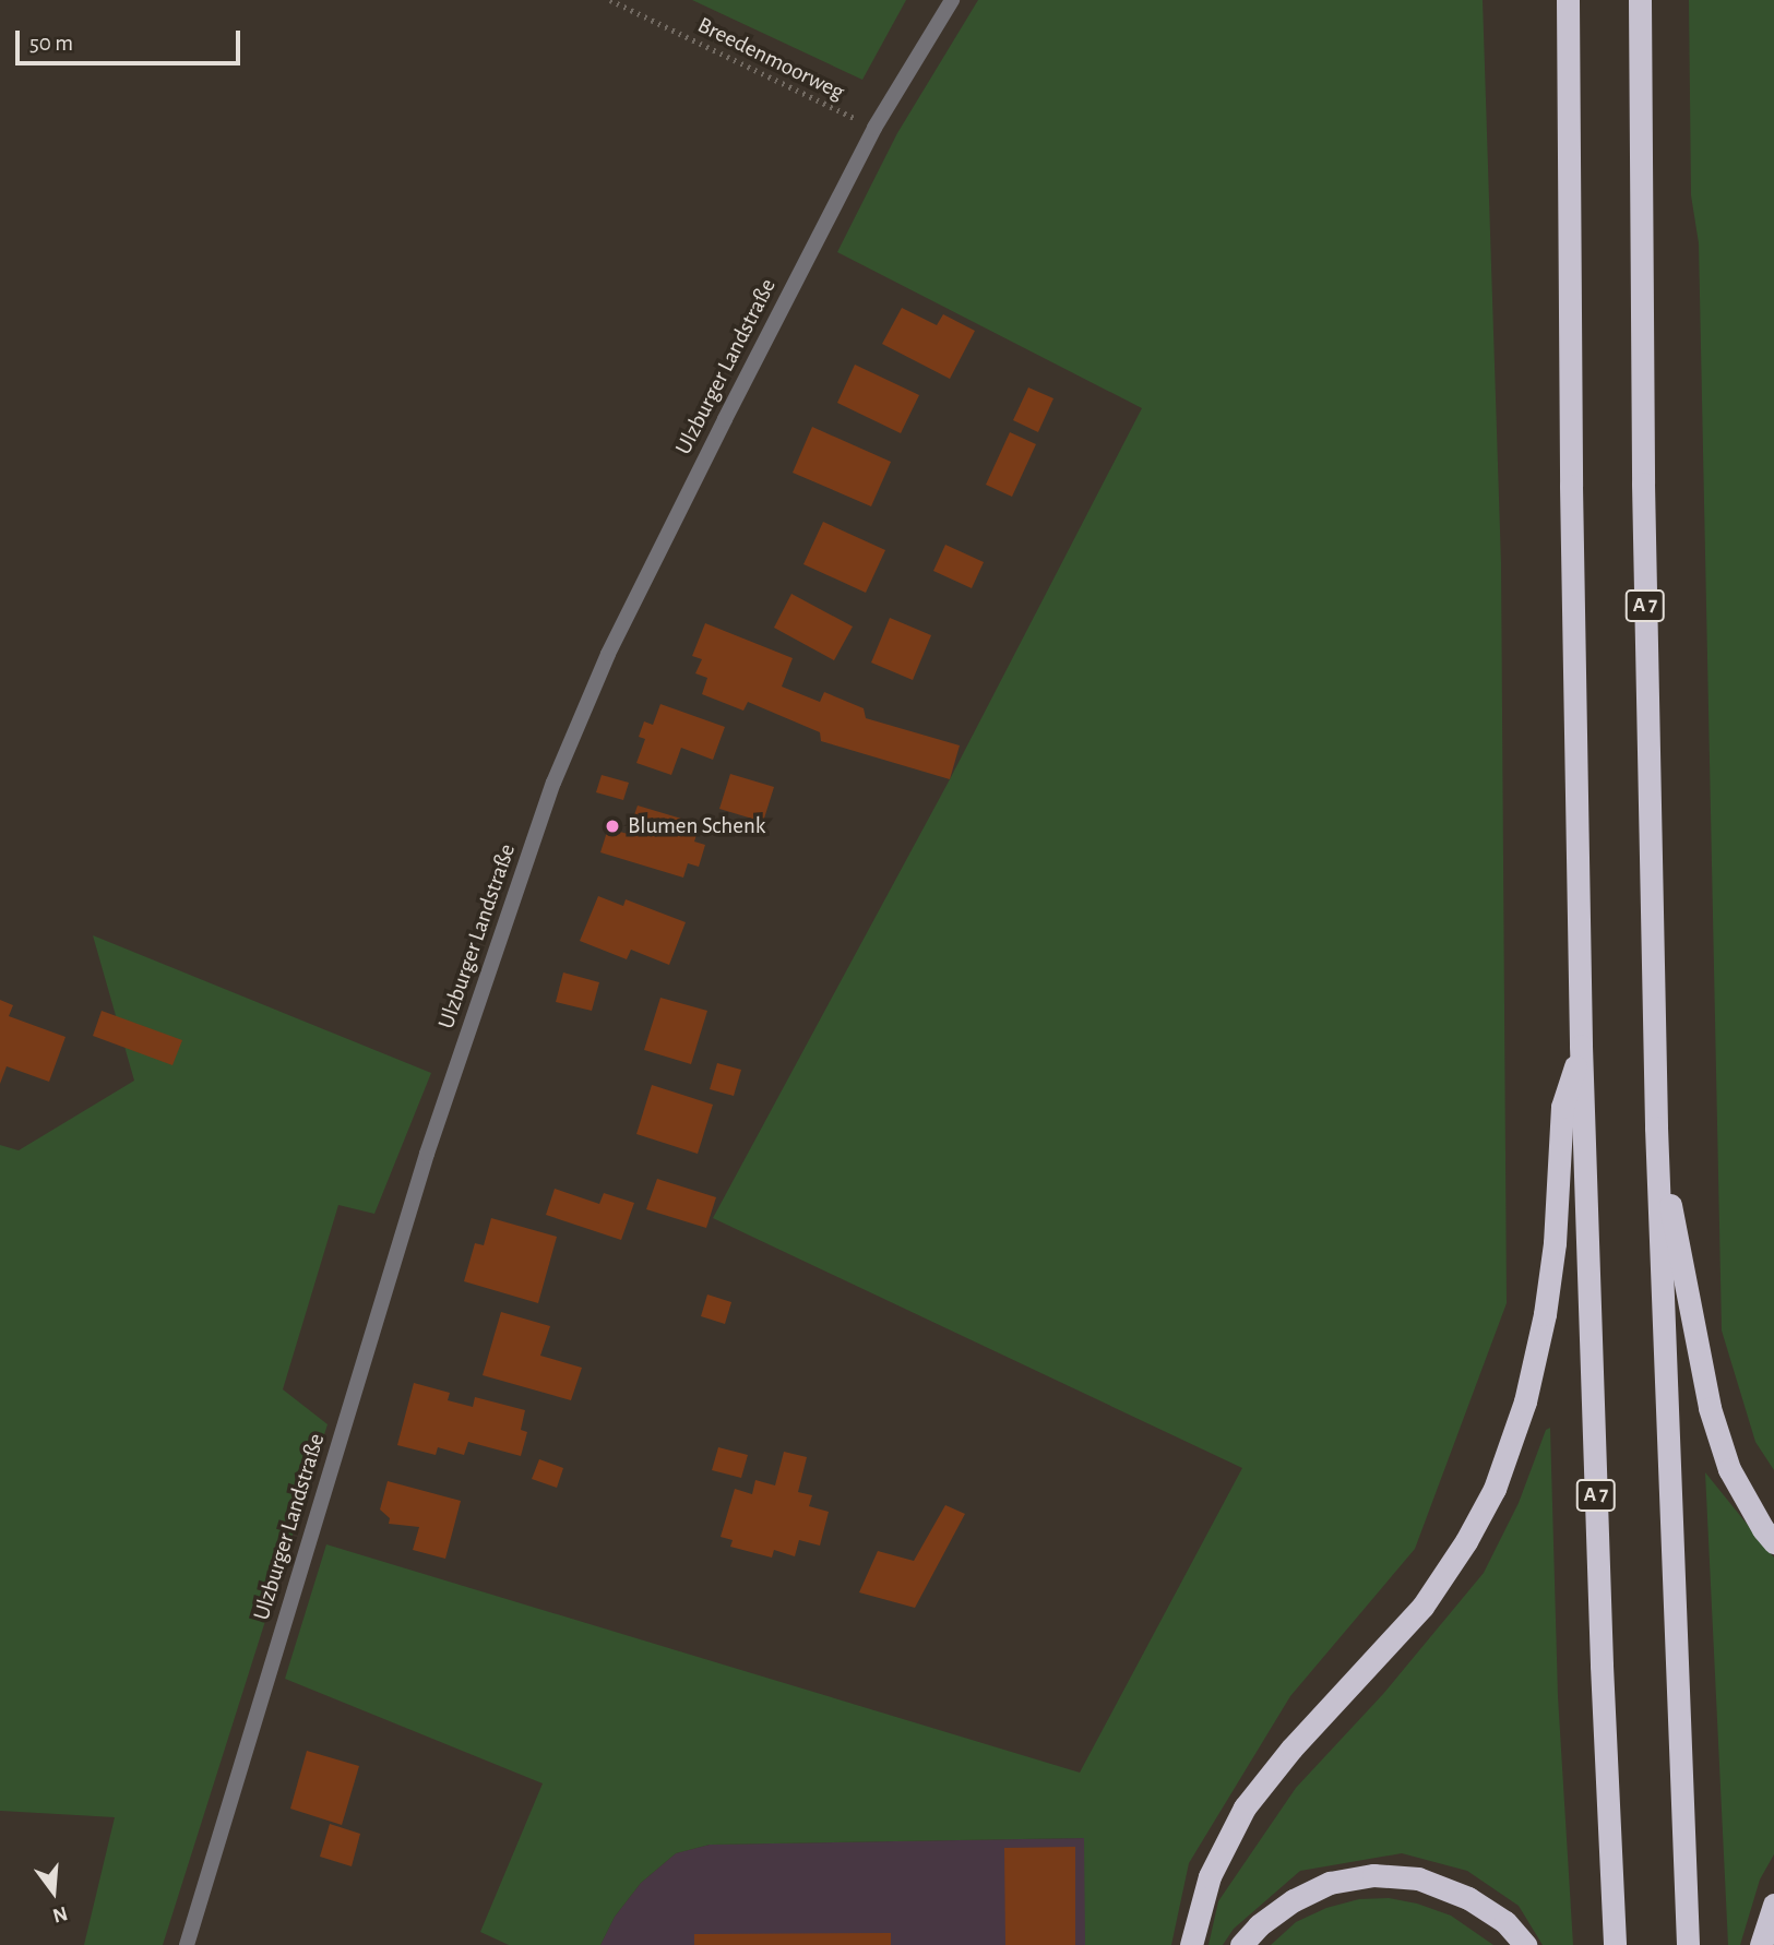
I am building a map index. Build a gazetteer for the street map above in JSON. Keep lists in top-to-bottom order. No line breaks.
{"streets":{"highway":["A 7"],"street":["Ulzburger Landstraße"],"path":["Breedenmoorweg"]},"crossings":[["Breedenmoorweg","Ulzburger Landstraße"]],"places":["Blumen Schenk"],"scale_bar":"50 m","north":"bottom"}
